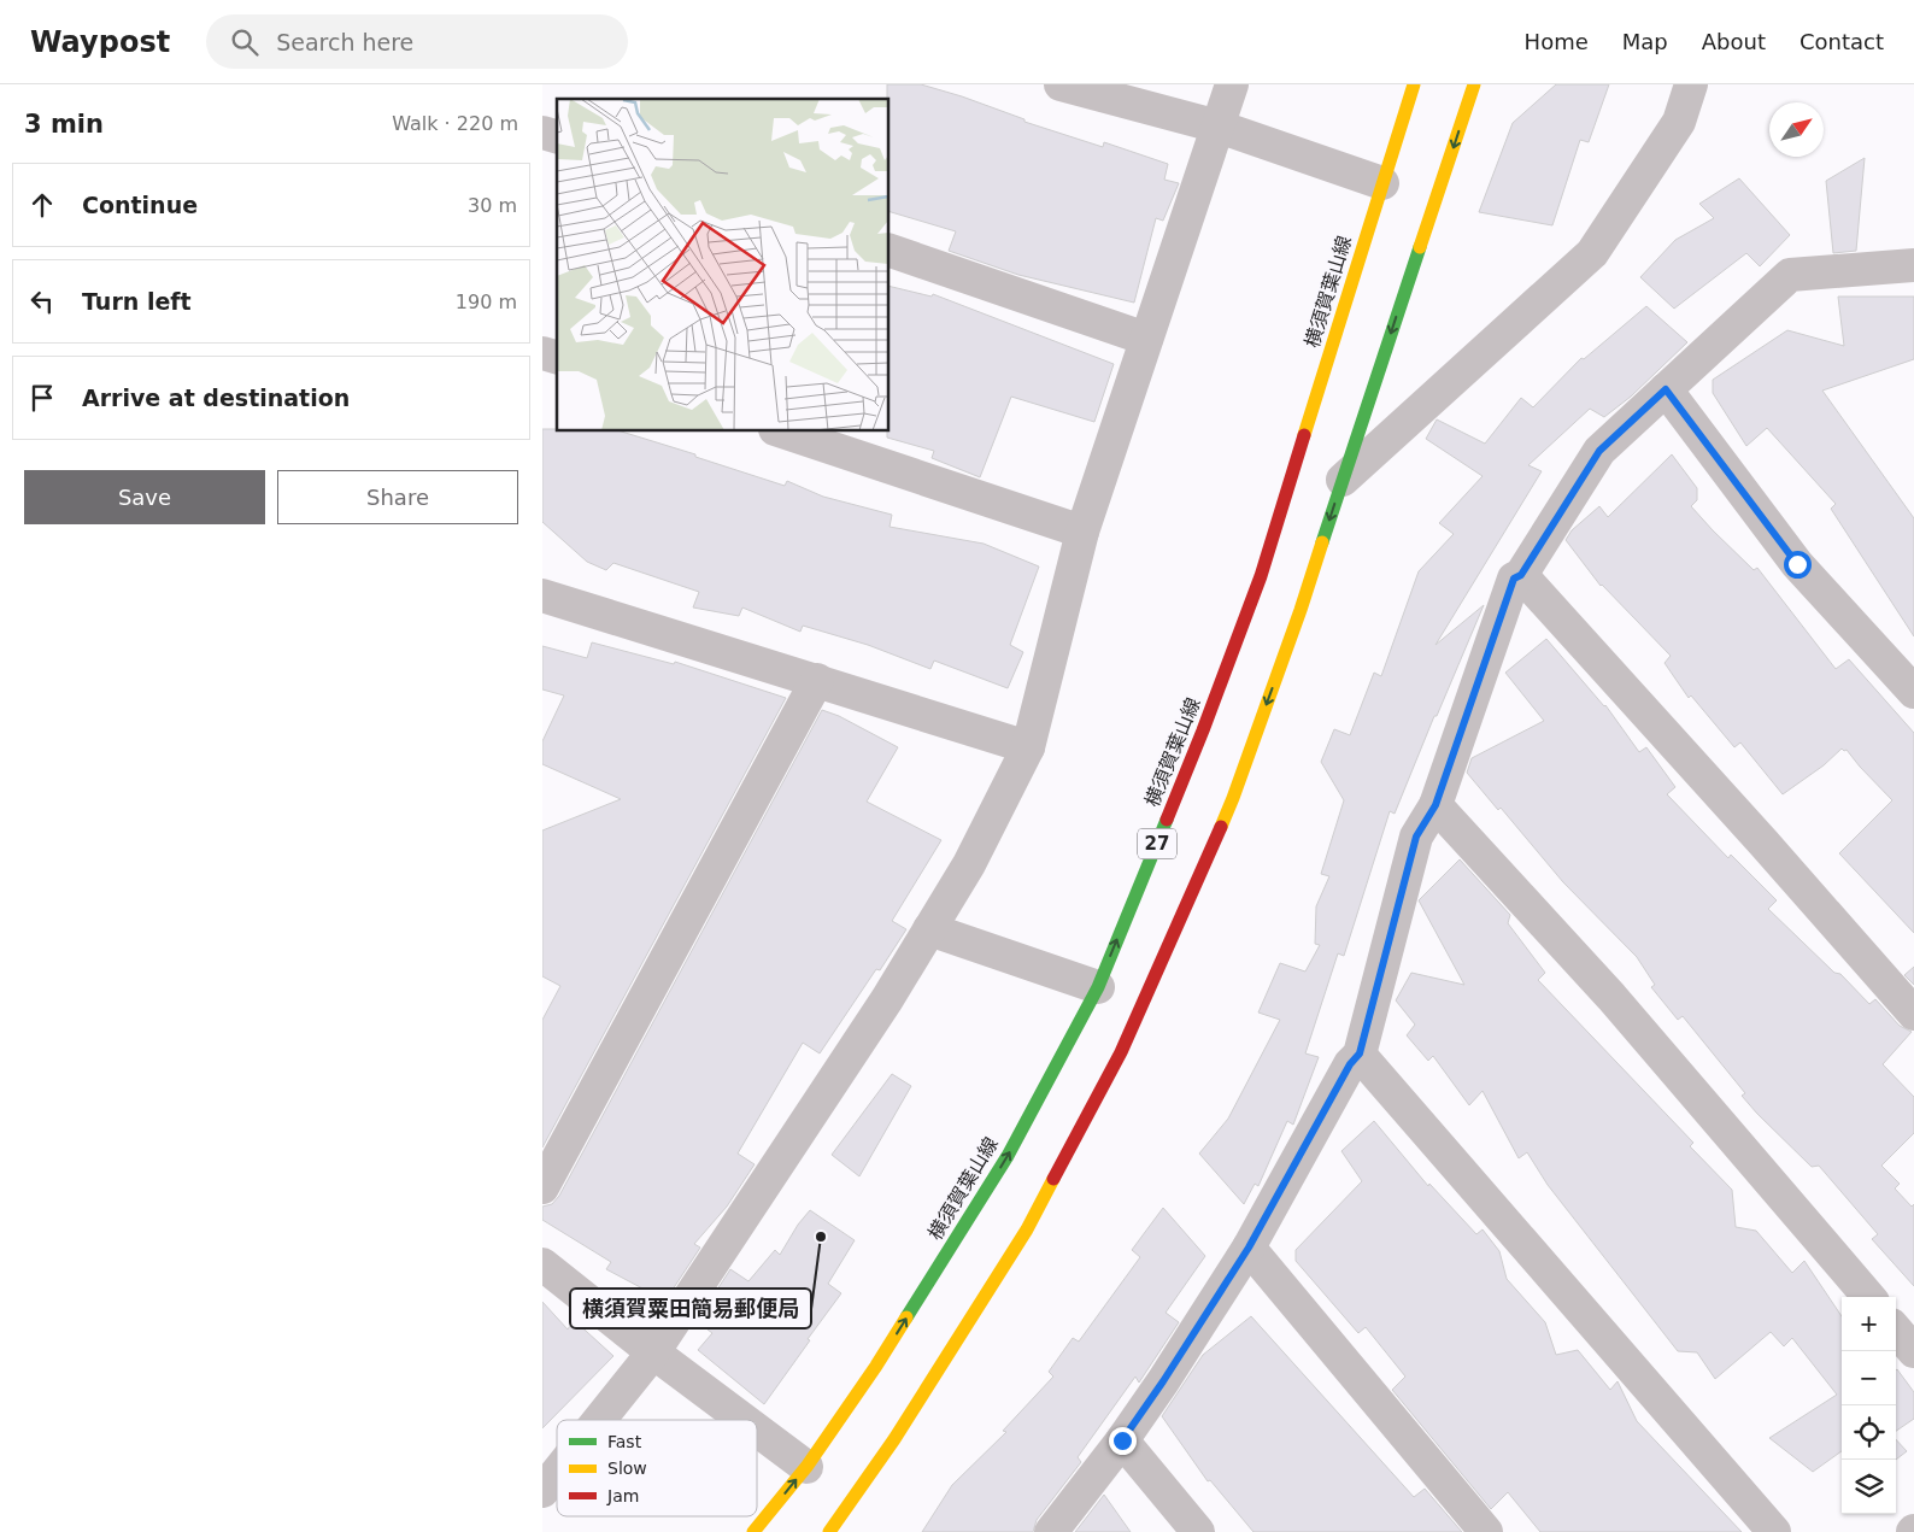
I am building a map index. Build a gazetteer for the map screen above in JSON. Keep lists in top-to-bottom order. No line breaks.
{"streets":{"main road":["横須賀葉山線","27"]},"places":["横須賀粟田簡易郵便局"],"legend":["Fast","Slow","Jam"],"north":"top right","page":{"header":"Waypost","search":"Search here","nav":["Home","Map","About","Contact"],"heading":["3 min","Walk · 220 m"],"list":[["Continue","30 m"],["Turn left","190 m"],"Arrive at destination"],"buttons":["Save","Share"],"map_buttons":["+","−"]}}
